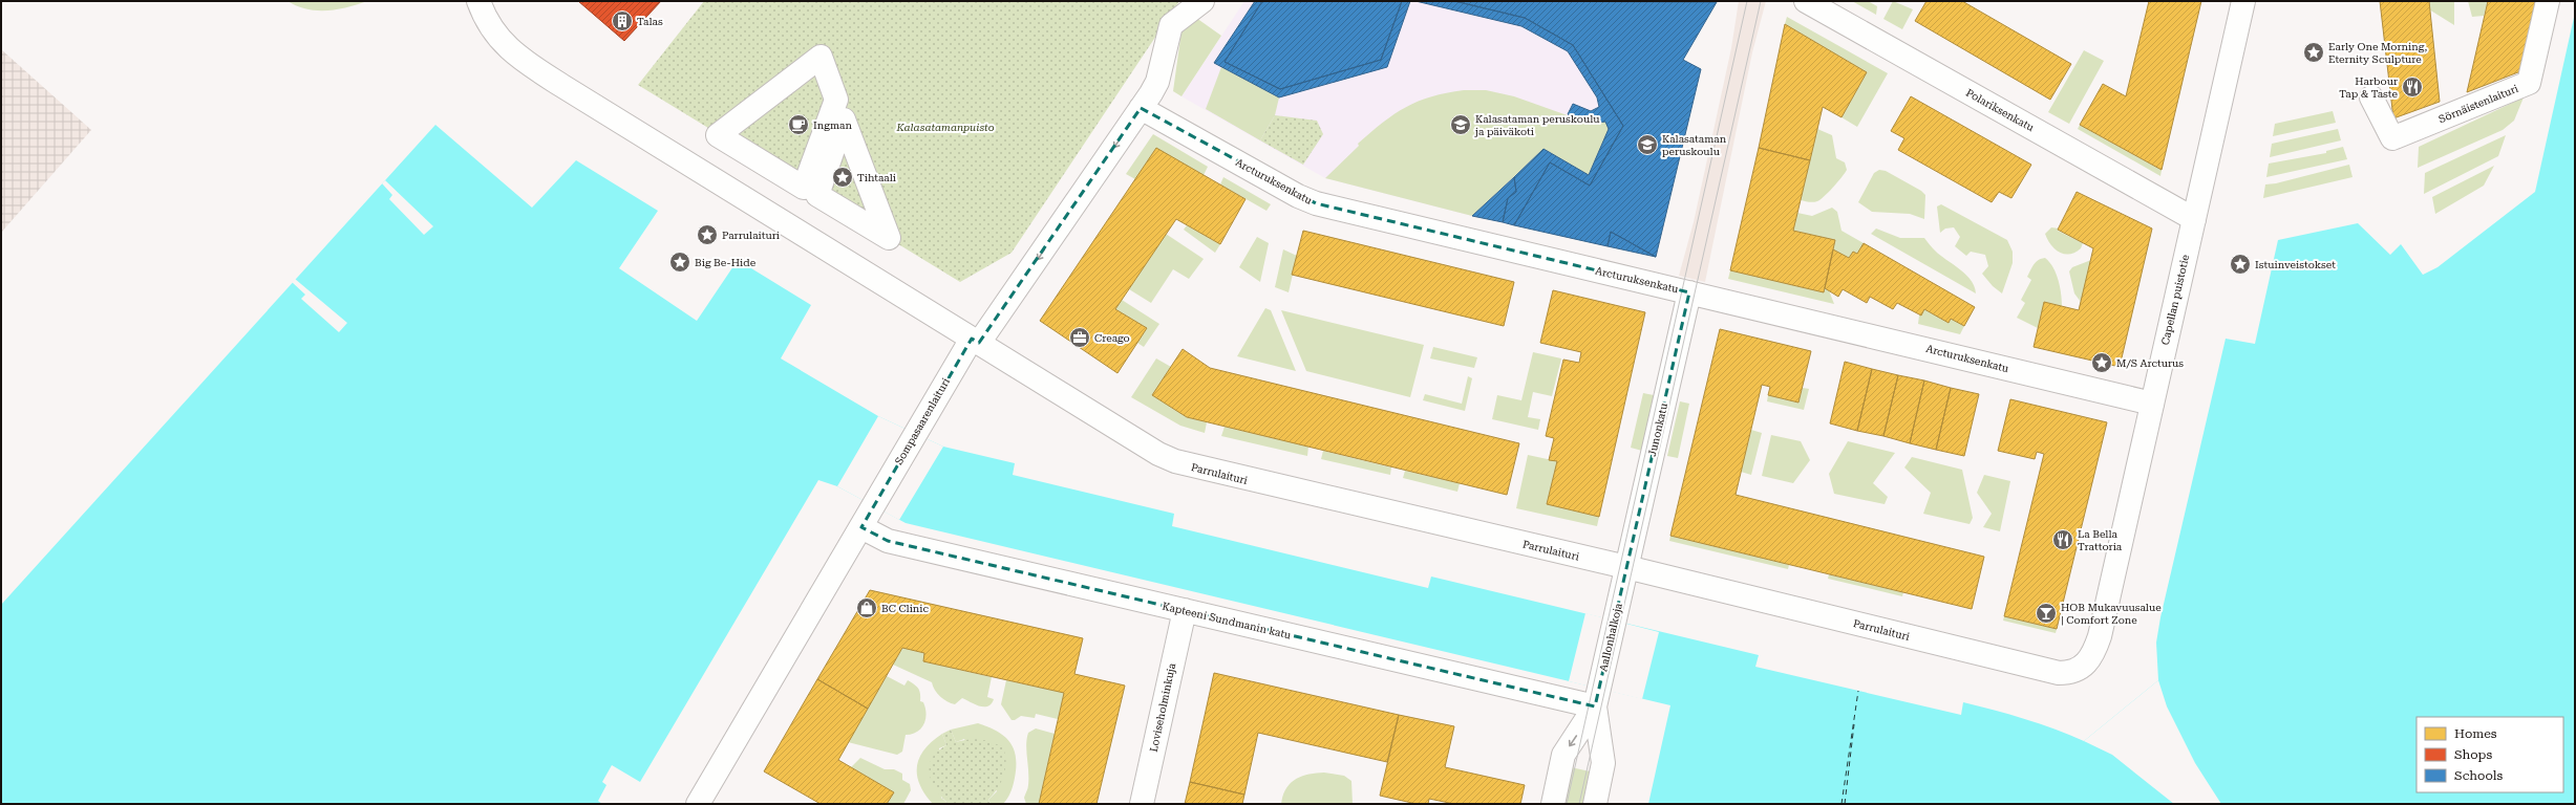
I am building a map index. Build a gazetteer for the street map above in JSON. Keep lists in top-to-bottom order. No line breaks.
{"streets":{"street":["Sörnäistenlaituri","Polariksenkatu","Arcturuksenkatu","Capellan puistotie","Sompasaarenlaituri","Junonkatu","Parrulaituri","Kapteeni Sundmanin katu","Aallonhalkoja","Loviseholminkuja"]},"crossings":[["Polariksenkatu","Capellan puistotie"],["Arcturuksenkatu","Capellan puistotie"],["Arcturuksenkatu","Sompasaarenlaituri"],["Arcturuksenkatu","Junonkatu"],["Capellan puistotie","Parrulaituri"],["Sompasaarenlaituri","Parrulaituri"],["Sompasaarenlaituri","Kapteeni Sundmanin katu"],["Junonkatu","Parrulaituri"],["Junonkatu","Aallonhalkoja"],["Parrulaituri","Aallonhalkoja"],["Kapteeni Sundmanin katu","Aallonhalkoja"],["Kapteeni Sundmanin katu","Loviseholminkuja"]],"parks":["Kalasatamanpuisto"],"places":{"building":["Talas"],"place":["Early One Morning, Eternity Sculpture","Tihtaali","Parrulaituri","Big Be-Hide","Istuinveistokset","M/S Arcturus"],"restaurant":["Harbour Tap & Taste","La Bella Trattoria"],"cafe":["Ingman"],"school or university":["Kalasataman peruskoulu ja päiväkoti","Kalasataman peruskoulu"],"office":["Creago"],"shop":["BC Clinic"],"bar":["HOB Mukavuusalue | Comfort Zone"]},"legend":["Homes","Shops","Schools"]}
